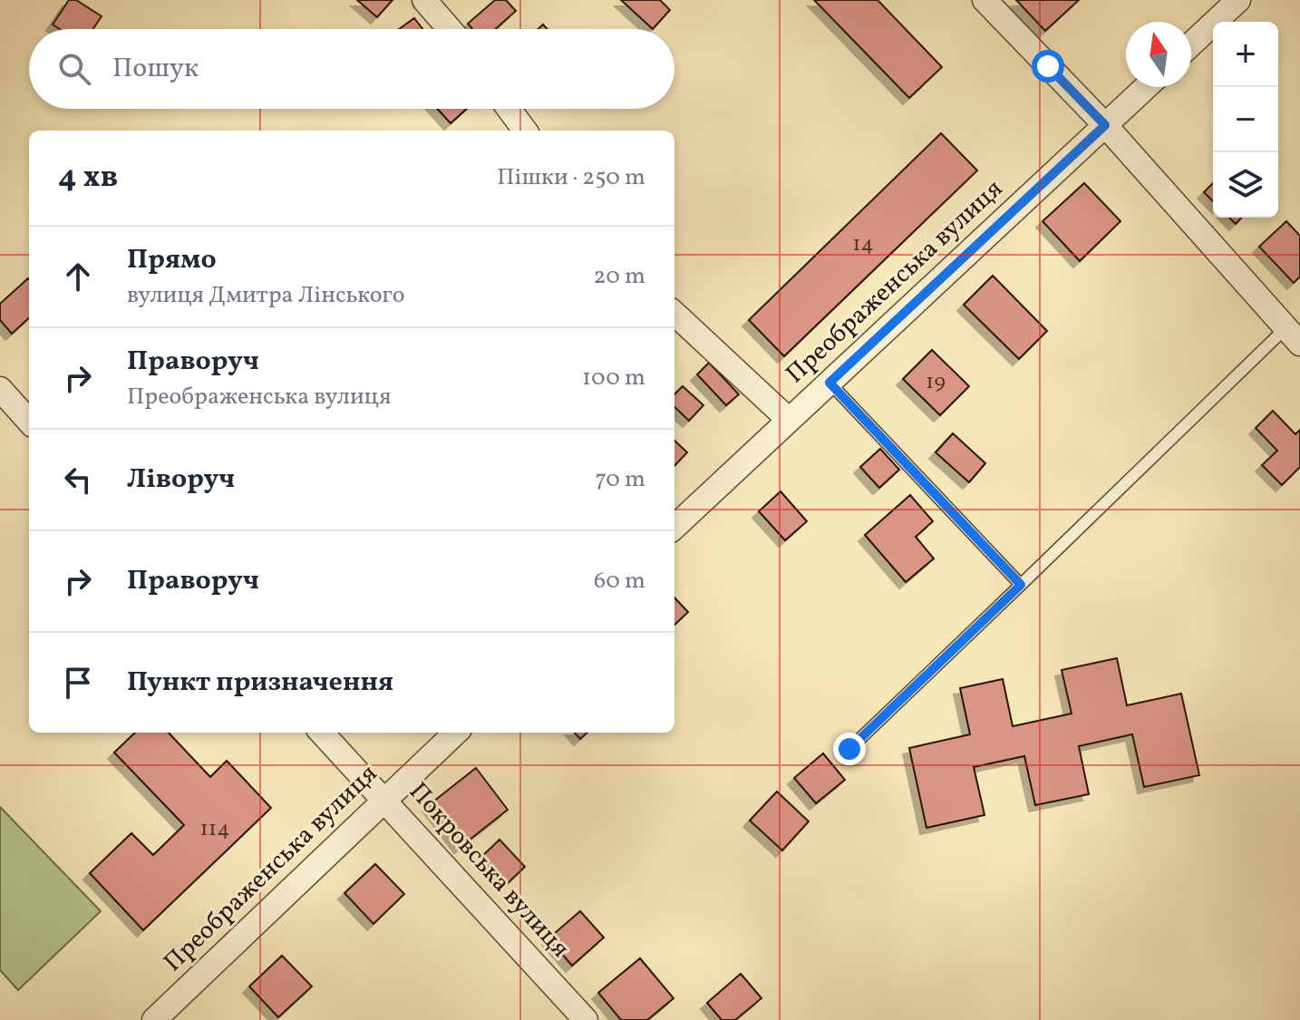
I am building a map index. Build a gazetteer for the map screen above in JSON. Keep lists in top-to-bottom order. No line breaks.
{"streets":{"street":["Преображенська вулиця","Покровська вулиця"]},"crossings":[["Преображенська вулиця","Покровська вулиця"]],"house_numbers":["14","19","114"],"north":"top","page":{"map_buttons":["+","−"],"search":"Пошук","heading":["4 хв","Пішки · 250 m"],"list":[["Прямо","вулиця Дмитра Лінського","20 m"],["Праворуч","Преображенська вулиця","100 m"],["Ліворуч","70 m"],["Праворуч","60 m"],"Пункт призначення"]}}
